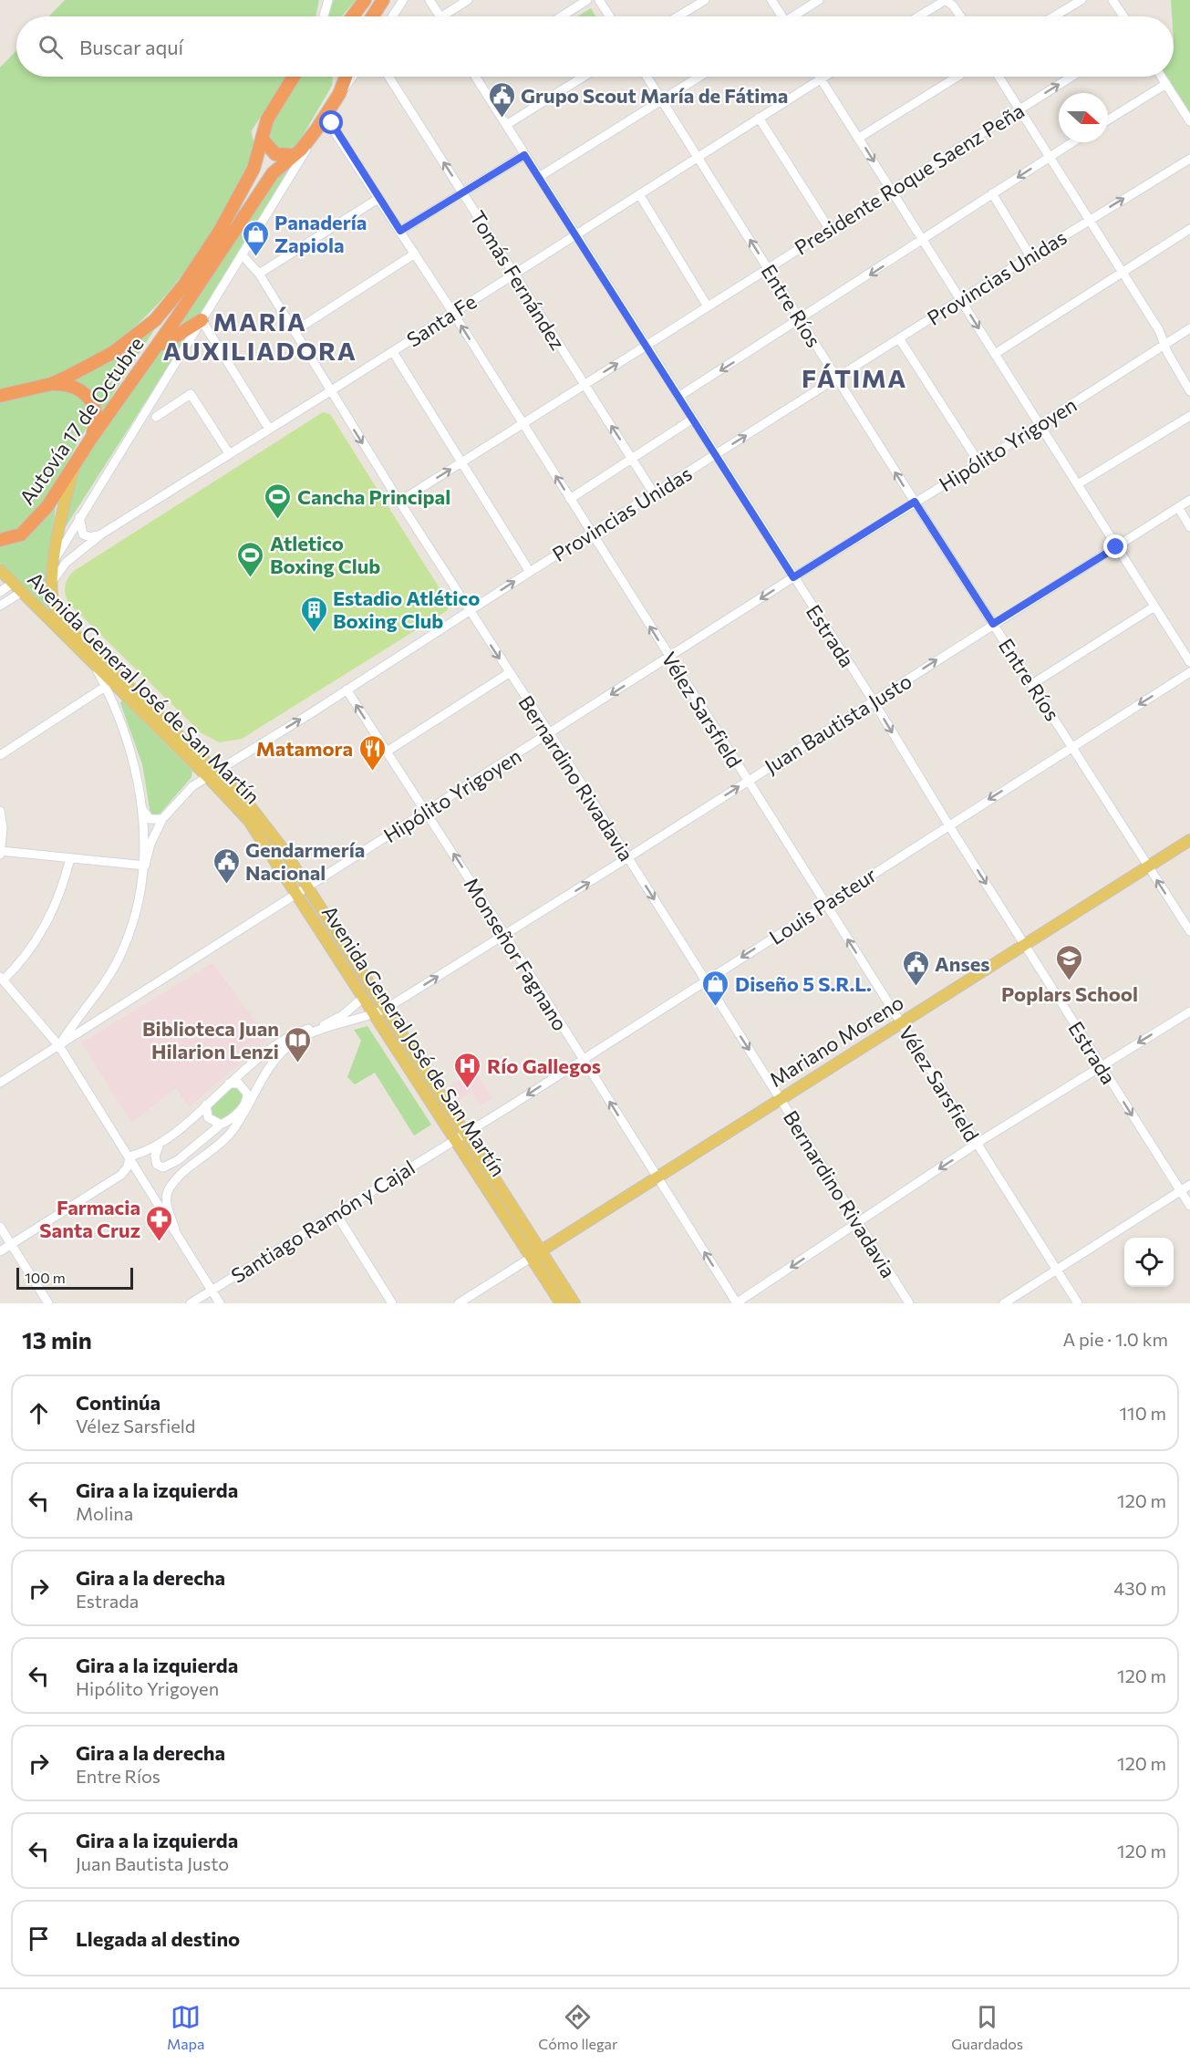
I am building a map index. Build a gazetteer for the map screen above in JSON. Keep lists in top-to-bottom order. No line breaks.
{"streets":{"highway":["Autovía 17 de Octubre"],"main road":["Avenida General José de San Martín","Mariano Moreno"],"street":["Presidente Roque Saenz Peña","Provincias Unidas","Tomás Fernández","Entre Ríos","Santa Fe","Hipólito Yrigoyen","Estrada","Vélez Sarsfield","Juan Bautista Justo","Bernardino Rivadavia","Louis Pasteur","Monseñor Fagnano","Santiago Ramón y Cajal"]},"crossings":[["Presidente Roque Saenz Peña","Tomás Fernández"],["Presidente Roque Saenz Peña","Entre Ríos"],["Presidente Roque Saenz Peña","Estrada"],["Presidente Roque Saenz Peña","Vélez Sarsfield"],["Presidente Roque Saenz Peña","Bernardino Rivadavia"],["Provincias Unidas","Tomás Fernández"],["Provincias Unidas","Entre Ríos"],["Provincias Unidas","Estrada"],["Provincias Unidas","Avenida General José de San Martín"],["Provincias Unidas","Vélez Sarsfield"],["Provincias Unidas","Bernardino Rivadavia"],["Provincias Unidas","Monseñor Fagnano"],["Tomás Fernández","Santa Fe"],["Entre Ríos","Santa Fe"],["Entre Ríos","Hipólito Yrigoyen"],["Entre Ríos","Juan Bautista Justo"],["Entre Ríos","Louis Pasteur"],["Entre Ríos","Mariano Moreno"],["Santa Fe","Estrada"],["Santa Fe","Avenida General José de San Martín"],["Santa Fe","Vélez Sarsfield"],["Santa Fe","Bernardino Rivadavia"],["Autovía 17 de Octubre","Avenida General José de San Martín"],["Autovía 17 de Octubre","Vélez Sarsfield"],["Hipólito Yrigoyen","Estrada"],["Hipólito Yrigoyen","Avenida General José de San Martín"],["Hipólito Yrigoyen","Vélez Sarsfield"],["Hipólito Yrigoyen","Bernardino Rivadavia"],["Hipólito Yrigoyen","Monseñor Fagnano"],["Estrada","Juan Bautista Justo"],["Estrada","Louis Pasteur"],["Estrada","Mariano Moreno"],["Avenida General José de San Martín","Juan Bautista Justo"],["Avenida General José de San Martín","Louis Pasteur"],["Avenida General José de San Martín","Mariano Moreno"],["Avenida General José de San Martín","Santiago Ramón y Cajal"],["Vélez Sarsfield","Juan Bautista Justo"],["Vélez Sarsfield","Louis Pasteur"],["Vélez Sarsfield","Mariano Moreno"],["Juan Bautista Justo","Bernardino Rivadavia"],["Juan Bautista Justo","Monseñor Fagnano"],["Bernardino Rivadavia","Louis Pasteur"],["Bernardino Rivadavia","Mariano Moreno"],["Louis Pasteur","Monseñor Fagnano"],["Louis Pasteur","Santiago Ramón y Cajal"],["Monseñor Fagnano","Mariano Moreno"]],"one_way":["Tomás Fernández","Juan Bautista Justo","Bernardino Rivadavia","Louis Pasteur","Monseñor Fagnano"],"districts":["MARÍA AUXILIADORA","FÁTIMA"],"places":{"public building":["Grupo Scout María de Fátima","Gendarmería Nacional","Anses"],"shop":["Panadería Zapiola","Diseño 5 S.R.L."],"sports":["Cancha Principal","Atletico Boxing Club"],"building":["Estadio Atlético Boxing Club"],"restaurant":["Matamora"],"school or university":["Poplars School"],"library":["Biblioteca Juan Hilarion Lenzi"],"hospital":["Río Gallegos"],"pharmacy":["Farmacia Santa Cruz"]},"scale_bar":"100 m","north":"right","page":{"search":"Buscar aquí","scale":"100 m","heading":["13 min","A pie · 1.0 km"],"list":[["Continúa","Vélez Sarsfield","110 m"],["Gira a la izquierda","Molina","120 m"],["Gira a la derecha","Estrada","430 m"],["Gira a la izquierda","Hipólito Yrigoyen","120 m"],["Gira a la derecha","Entre Ríos","120 m"],["Gira a la izquierda","Juan Bautista Justo","120 m"],"Llegada al destino"],"nav":["Mapa","Cómo llegar","Guardados"]}}
